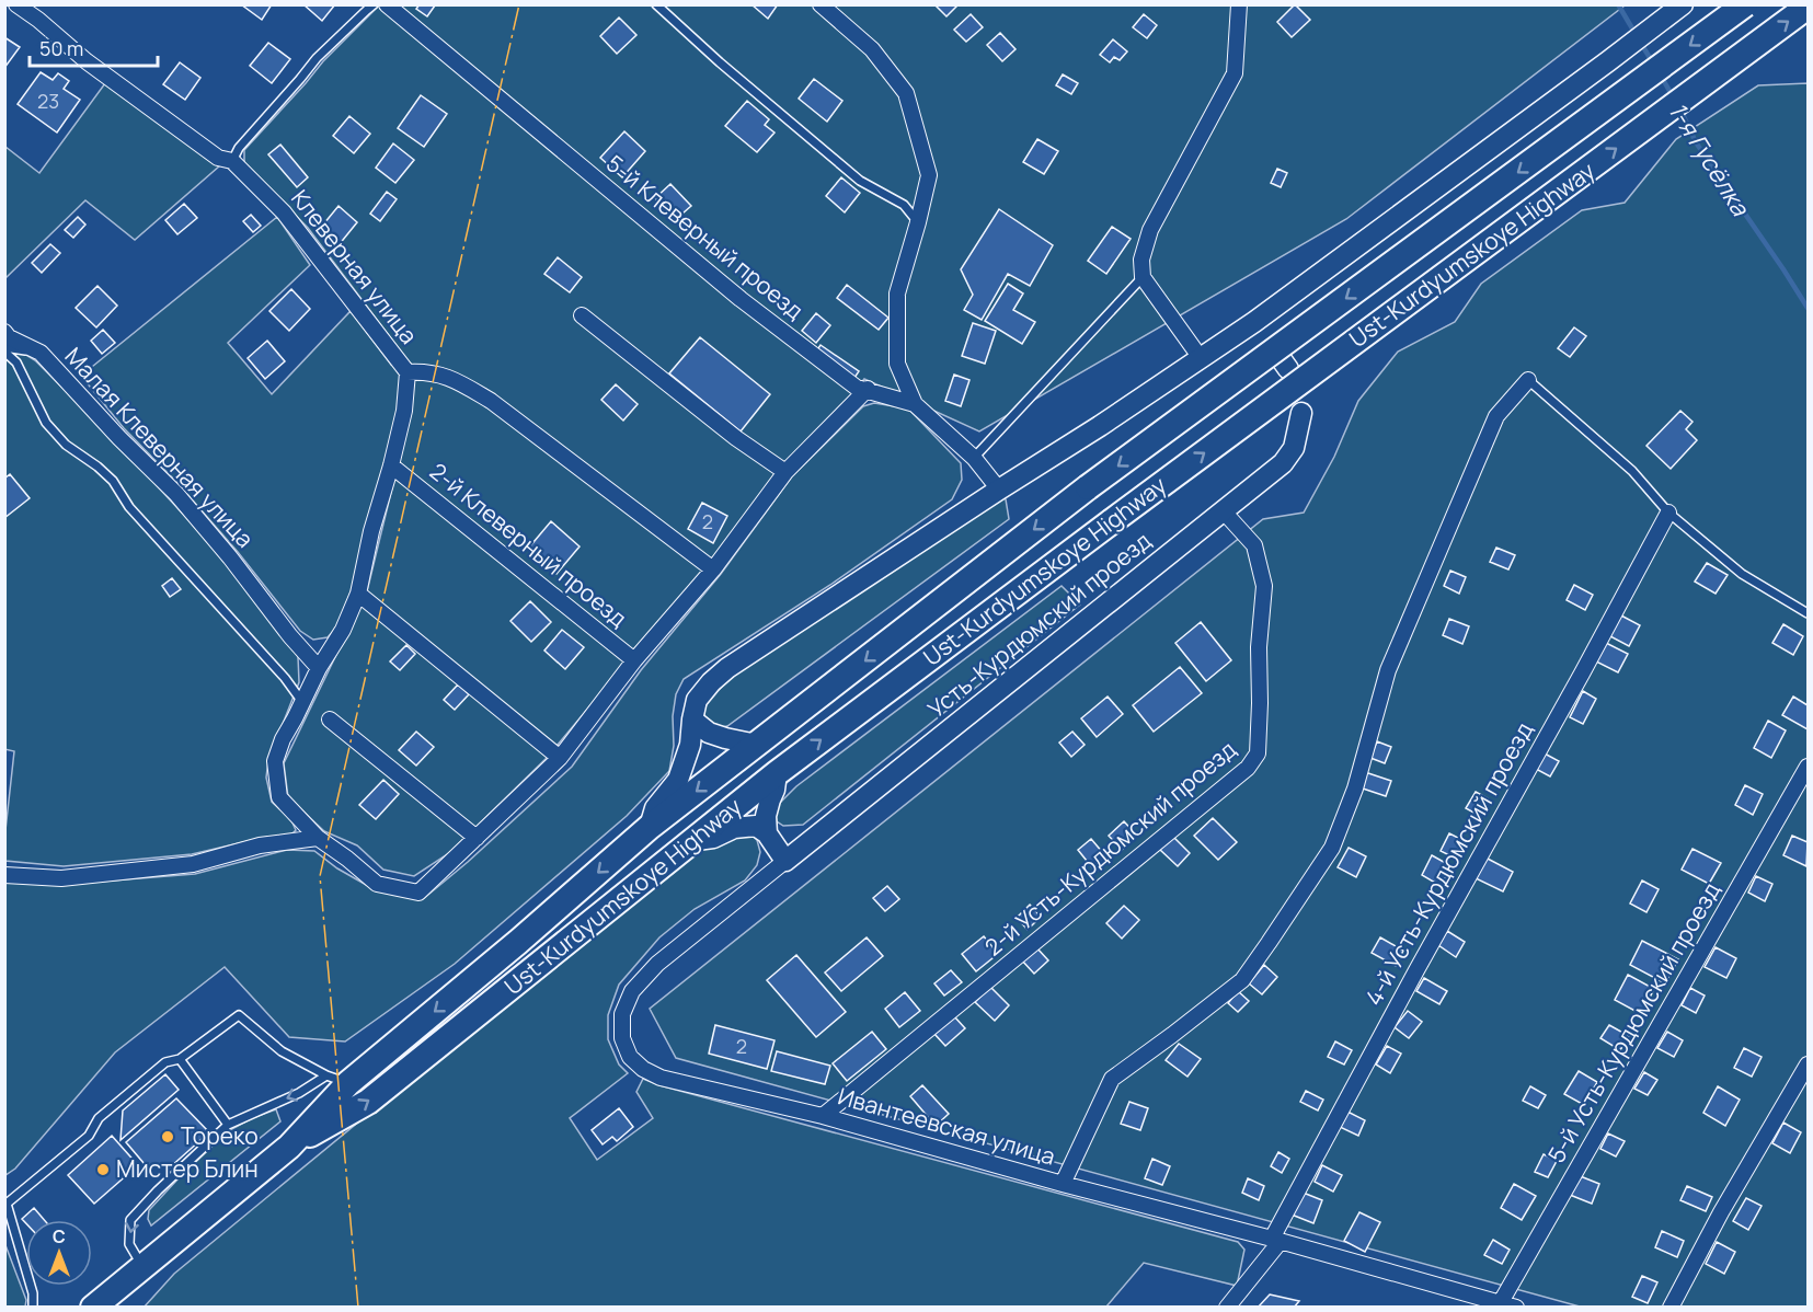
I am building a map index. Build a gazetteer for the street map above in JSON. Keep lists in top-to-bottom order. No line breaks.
{"streets":{"main road":["Ust-Kurdyumskoye Highway"],"street":["5-й Клеверный проезд","Клеверная улица","Малая Клеверная улица","2-й Клеверный проезд","Усть-Курдюмский проезд","2-й Усть-Курдюмский проезд","4-й Усть-Курдюмский проезд","5-й Усть-Курдюмский проезд","Ивантеевская улица"]},"crossings":[["Клеверная улица","Малая Клеверная улица"],["Клеверная улица","2-й Клеверный проезд"],["Усть-Курдюмский проезд","2-й Усть-Курдюмский проезд"],["Усть-Курдюмский проезд","Ивантеевская улица"],["2-й Усть-Курдюмский проезд","Ивантеевская улица"],["4-й Усть-Курдюмский проезд","Ивантеевская улица"],["5-й Усть-Курдюмский проезд","Ивантеевская улица"]],"water":["1-я Гусёлка"],"places":["Тореко","Мистер Блин"],"house_numbers":["23","2","2"],"scale_bar":"50 m","north":"top"}
